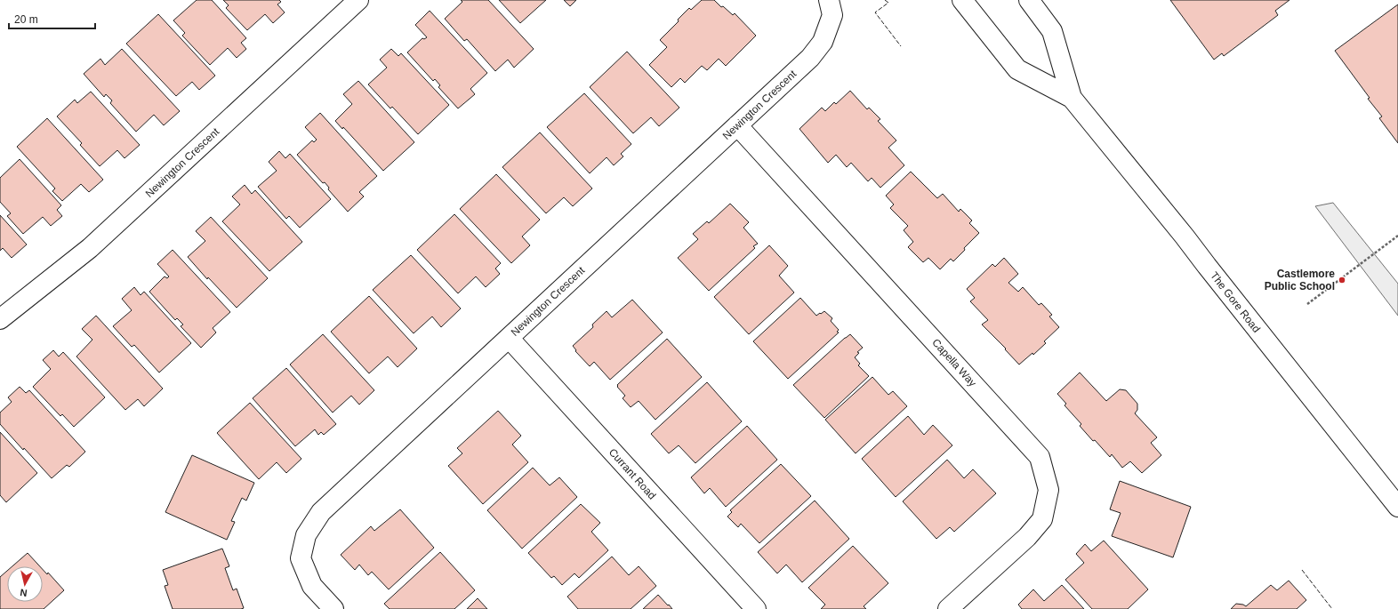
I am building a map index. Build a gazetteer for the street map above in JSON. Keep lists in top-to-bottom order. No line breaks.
{"streets":{"street":["Newington Crescent","The Gore Road","Capella Way","Currant Road"]},"crossings":[["Newington Crescent","Capella Way"],["Newington Crescent","Currant Road"]],"places":["Castlemore Public School"],"scale_bar":"20 m","north":"bottom"}
